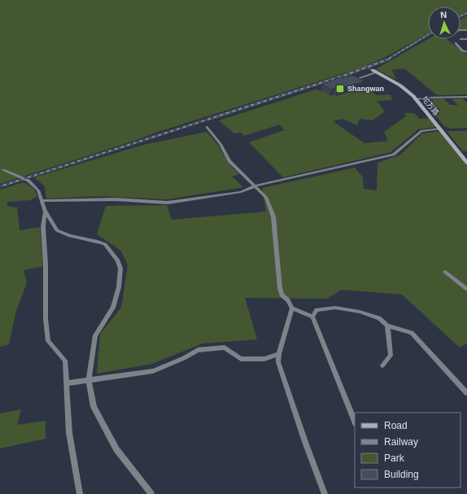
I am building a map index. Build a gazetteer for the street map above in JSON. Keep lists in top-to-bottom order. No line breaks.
{"streets":{"main road":["坨万路"]},"places":{"transit":["Shangwan"]},"legend":["Road","Railway","Park","Building"],"north":"top"}
